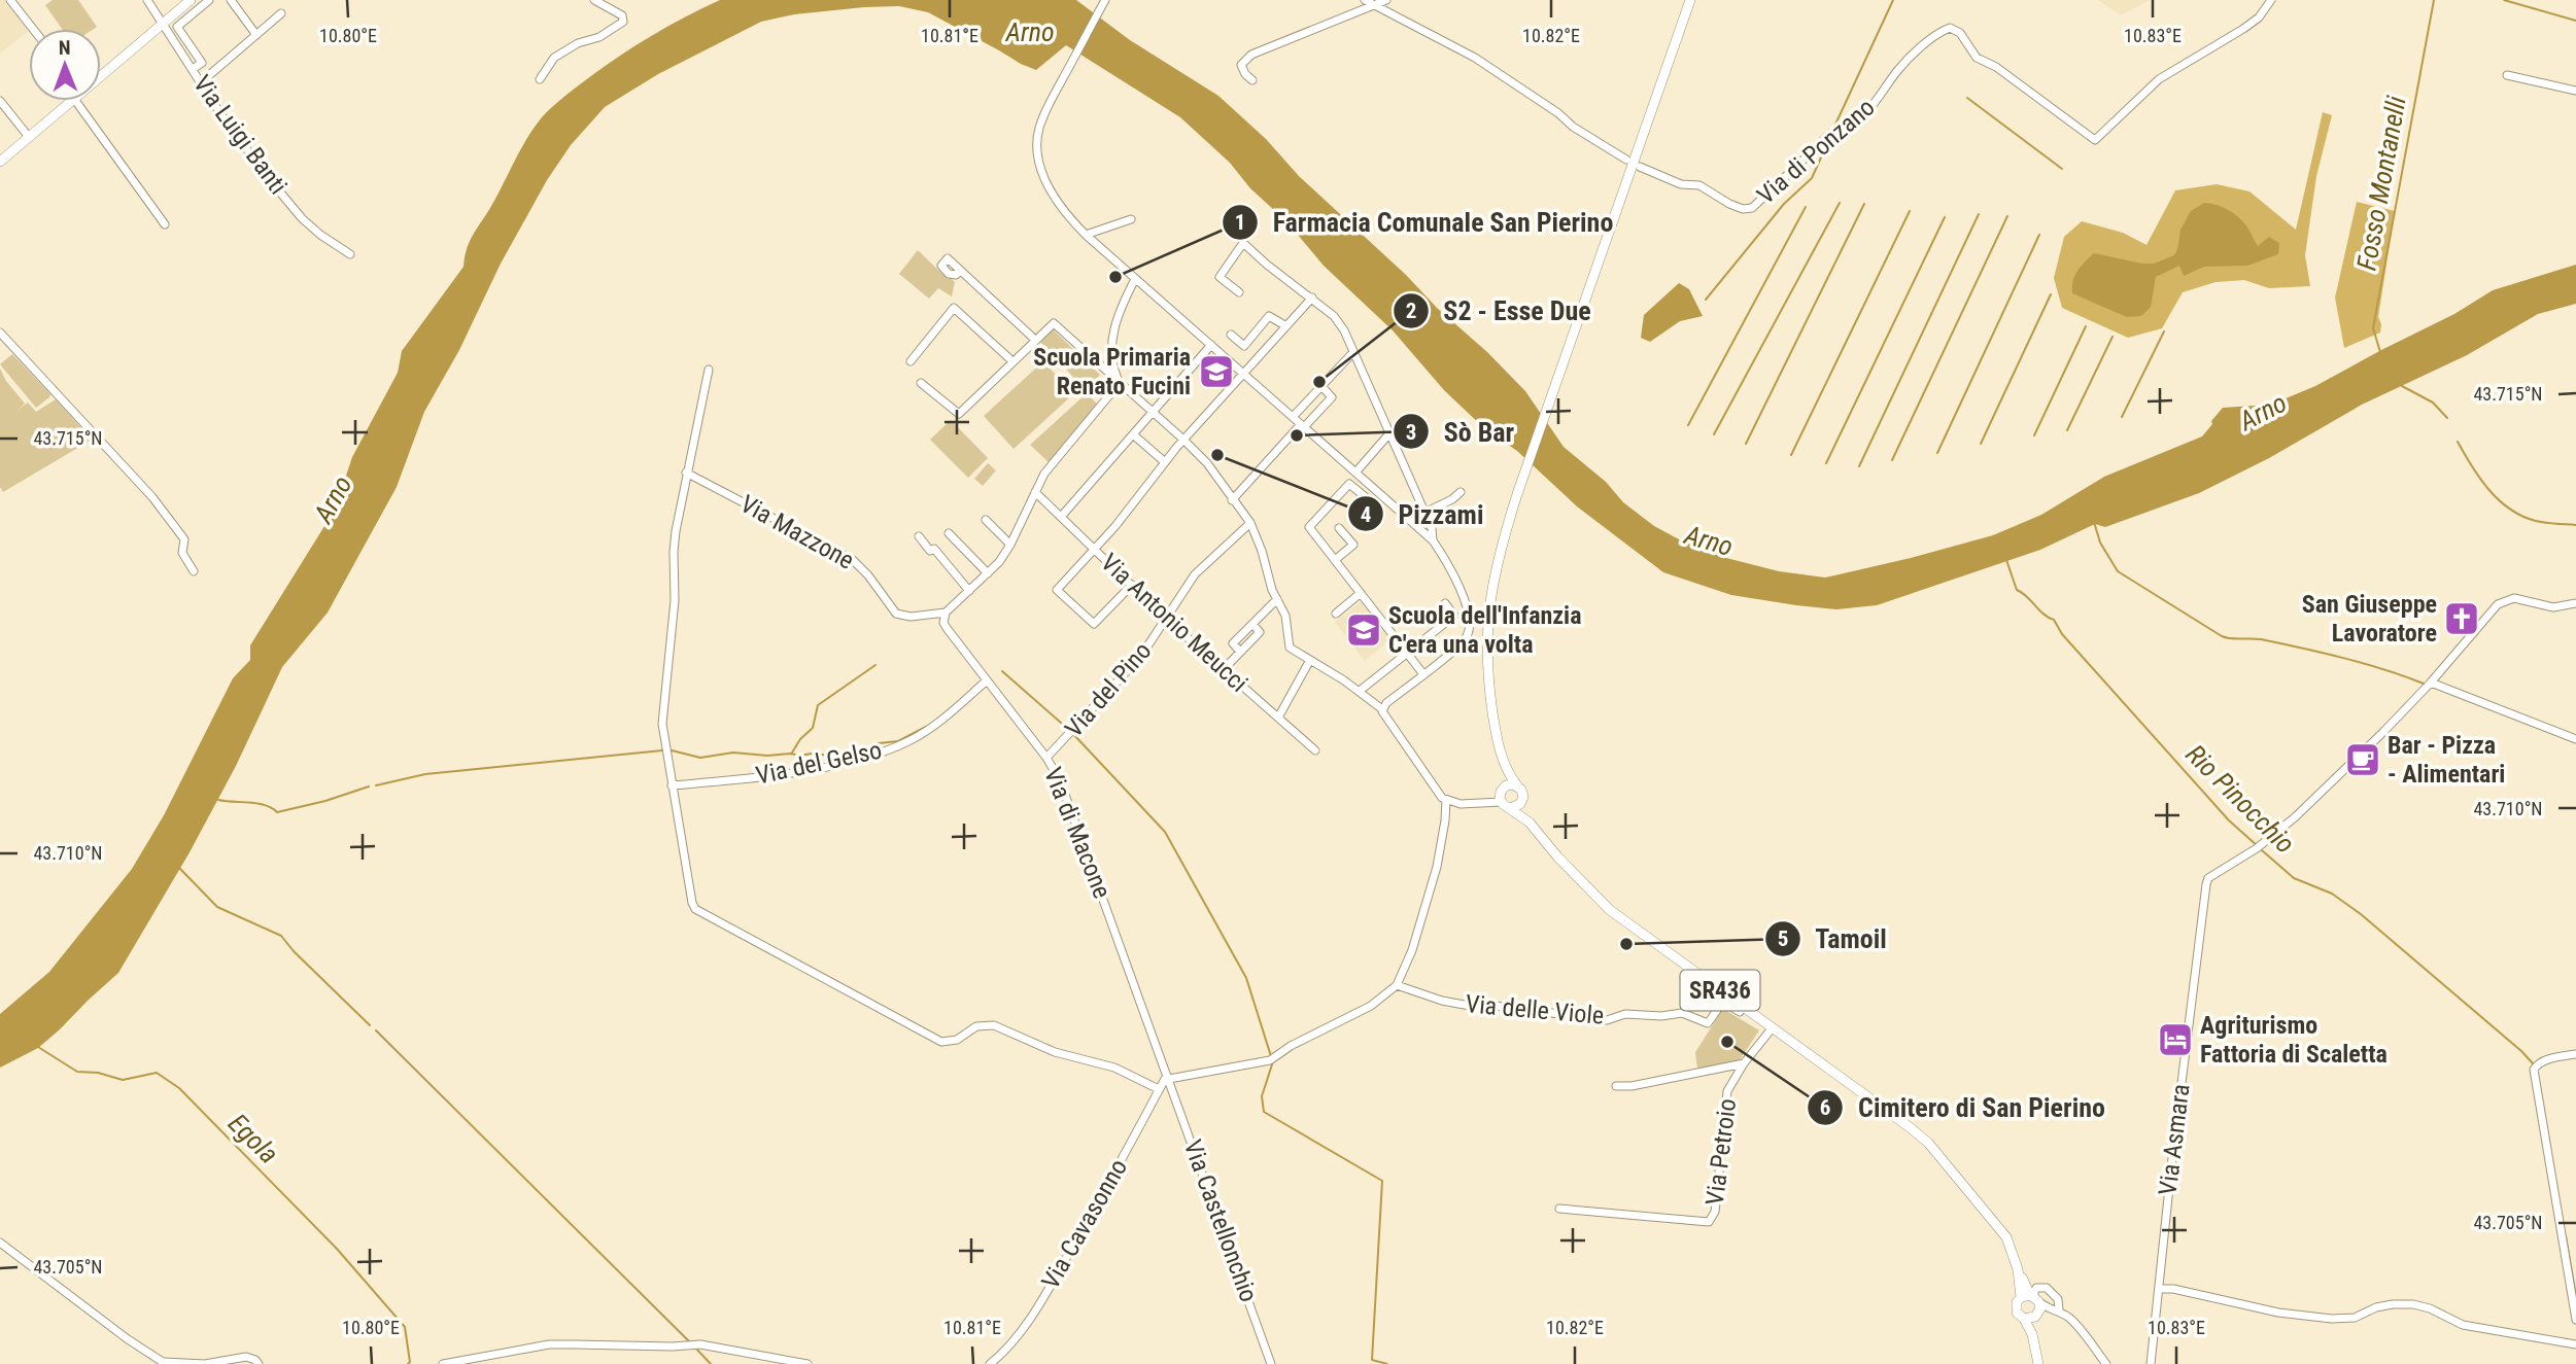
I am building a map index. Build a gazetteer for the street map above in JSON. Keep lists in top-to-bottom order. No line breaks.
{"streets":{"main road":["SR436"],"street":["Via Luigi Banti","Via di Ponzano","Via Mazzone","Via Antonio Meucci","Via del Pino","Via del Gelso","Via di Macone","Via delle Viole","Via Asmara","Via Petroio","Via Castellonchio","Via Cavasonno"]},"crossings":[["Via Mazzone","Via di Macone"],["Via Antonio Meucci","Via del Pino"],["Via del Pino","Via di Macone"],["Via del Gelso","Via di Macone"],["Via di Macone","Via Castellonchio"],["Via di Macone","Via Cavasonno"],["SR436","Via delle Viole"],["SR436","Via Petroio"],["Via Castellonchio","Via Cavasonno"]],"water":["Arno","Fosso Montanelli","Rio Pinocchio","Egola"],"places":{"other":["Farmacia Comunale San Pierino","S2 - Esse Due","Sò Bar","Pizzami","Tamoil","Cimitero di San Pierino"],"school or university":["Scuola Primaria Renato Fucini","Scuola dell'Infanzia C'era una volta"],"church":["San Giuseppe Lavoratore"],"cafe":["Bar - Pizza - Alimentari"],"hotel":["Agriturismo Fattoria di Scaletta"]},"north":"top","coordinates":["10.80°E","10.81°E","10.82°E","10.83°E","43.715°N","43.710°N","43.705°N"]}
